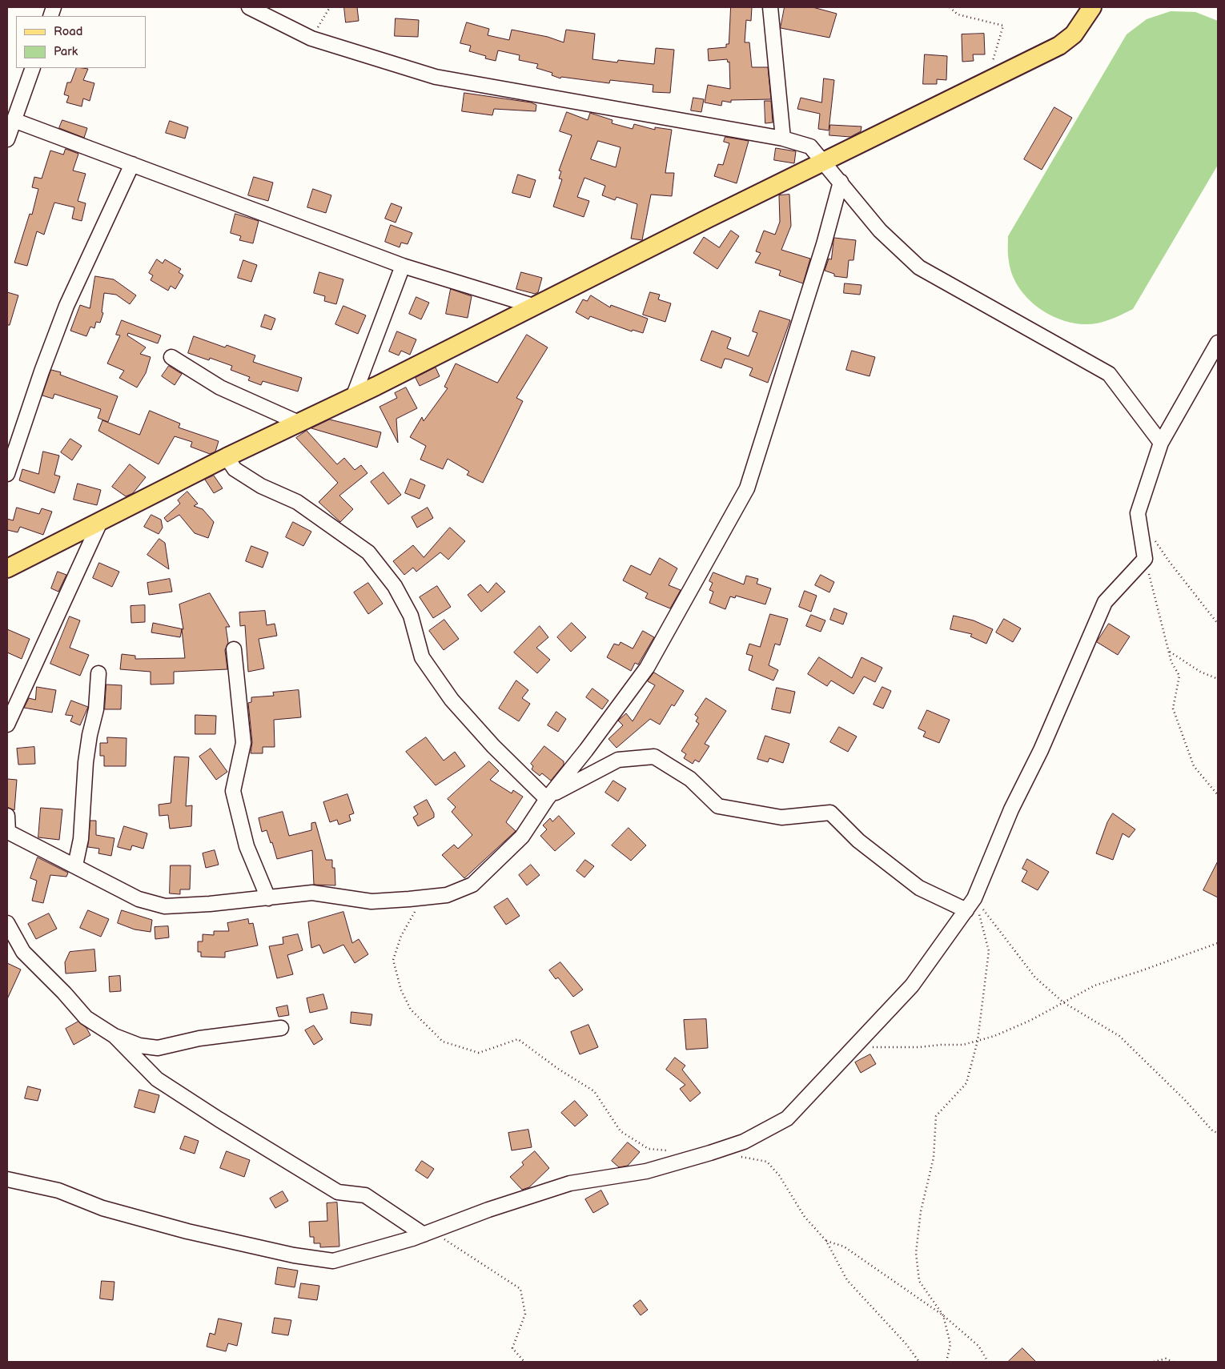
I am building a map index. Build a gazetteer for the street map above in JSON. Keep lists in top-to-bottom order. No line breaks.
{"legend":["Road","Park"]}
